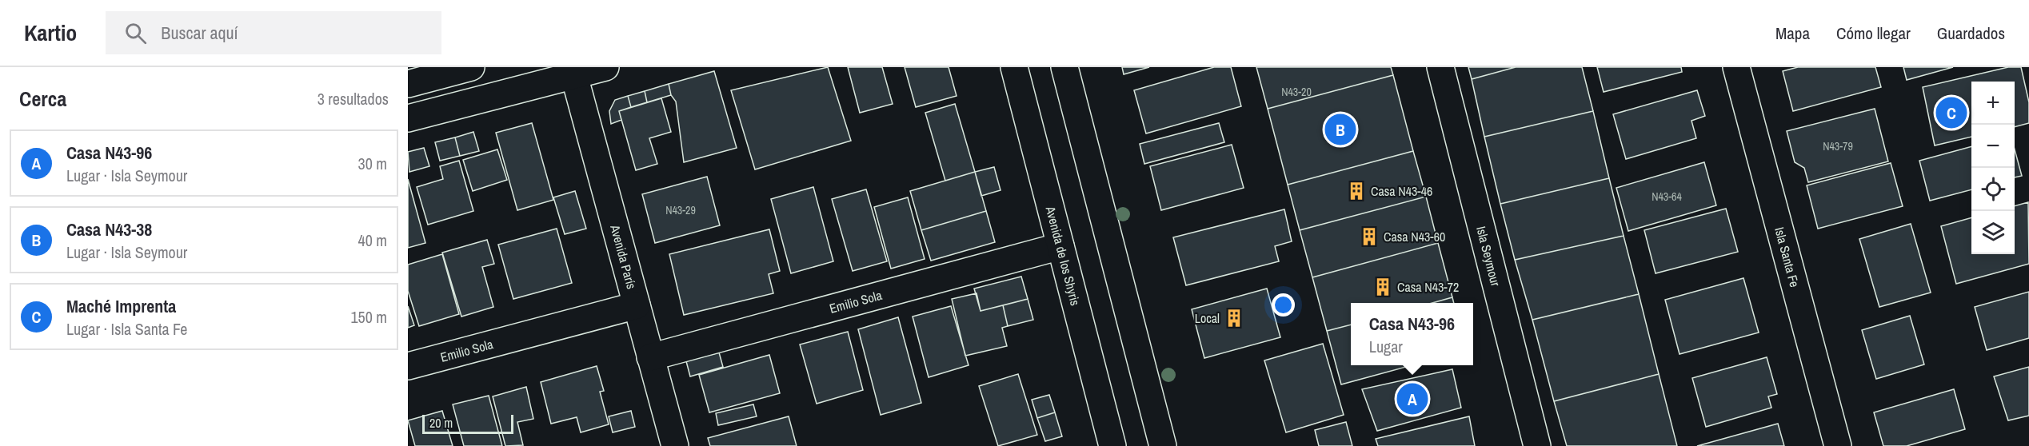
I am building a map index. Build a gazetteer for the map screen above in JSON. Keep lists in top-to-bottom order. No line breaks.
{"streets":{"street":["Avenida París","Avenida de los Shyris","Isla Seymour","Isla Santa Fe","Emilio Sola"]},"crossings":[["Avenida París","Emilio Sola"],["Avenida de los Shyris","Emilio Sola"]],"places":{"building":["Casa N43-46","Casa N43-60","Casa N43-72","Local"]},"house_numbers":["N43-20","N43-79","N43-64","N43-29"],"scale_bar":"20 m","page":{"header":"Kartio","search":"Buscar aquí","nav":["Mapa","Cómo llegar","Guardados"],"heading":["Cerca","3 resultados"],"map_buttons":["+","−"],"pins":["C","B","A"],"list":[{"mark":"A","name":"Casa N43-96","note":"Lugar · Isla Seymour","value":"30 m"},{"mark":"B","name":"Casa N43-38","note":"Lugar · Isla Seymour","value":"40 m"},{"mark":"C","name":"Maché Imprenta","note":"Lugar · Isla Santa Fe","value":"150 m"}],"popup":["Casa N43-96","Lugar"],"scale":"20 m"}}
